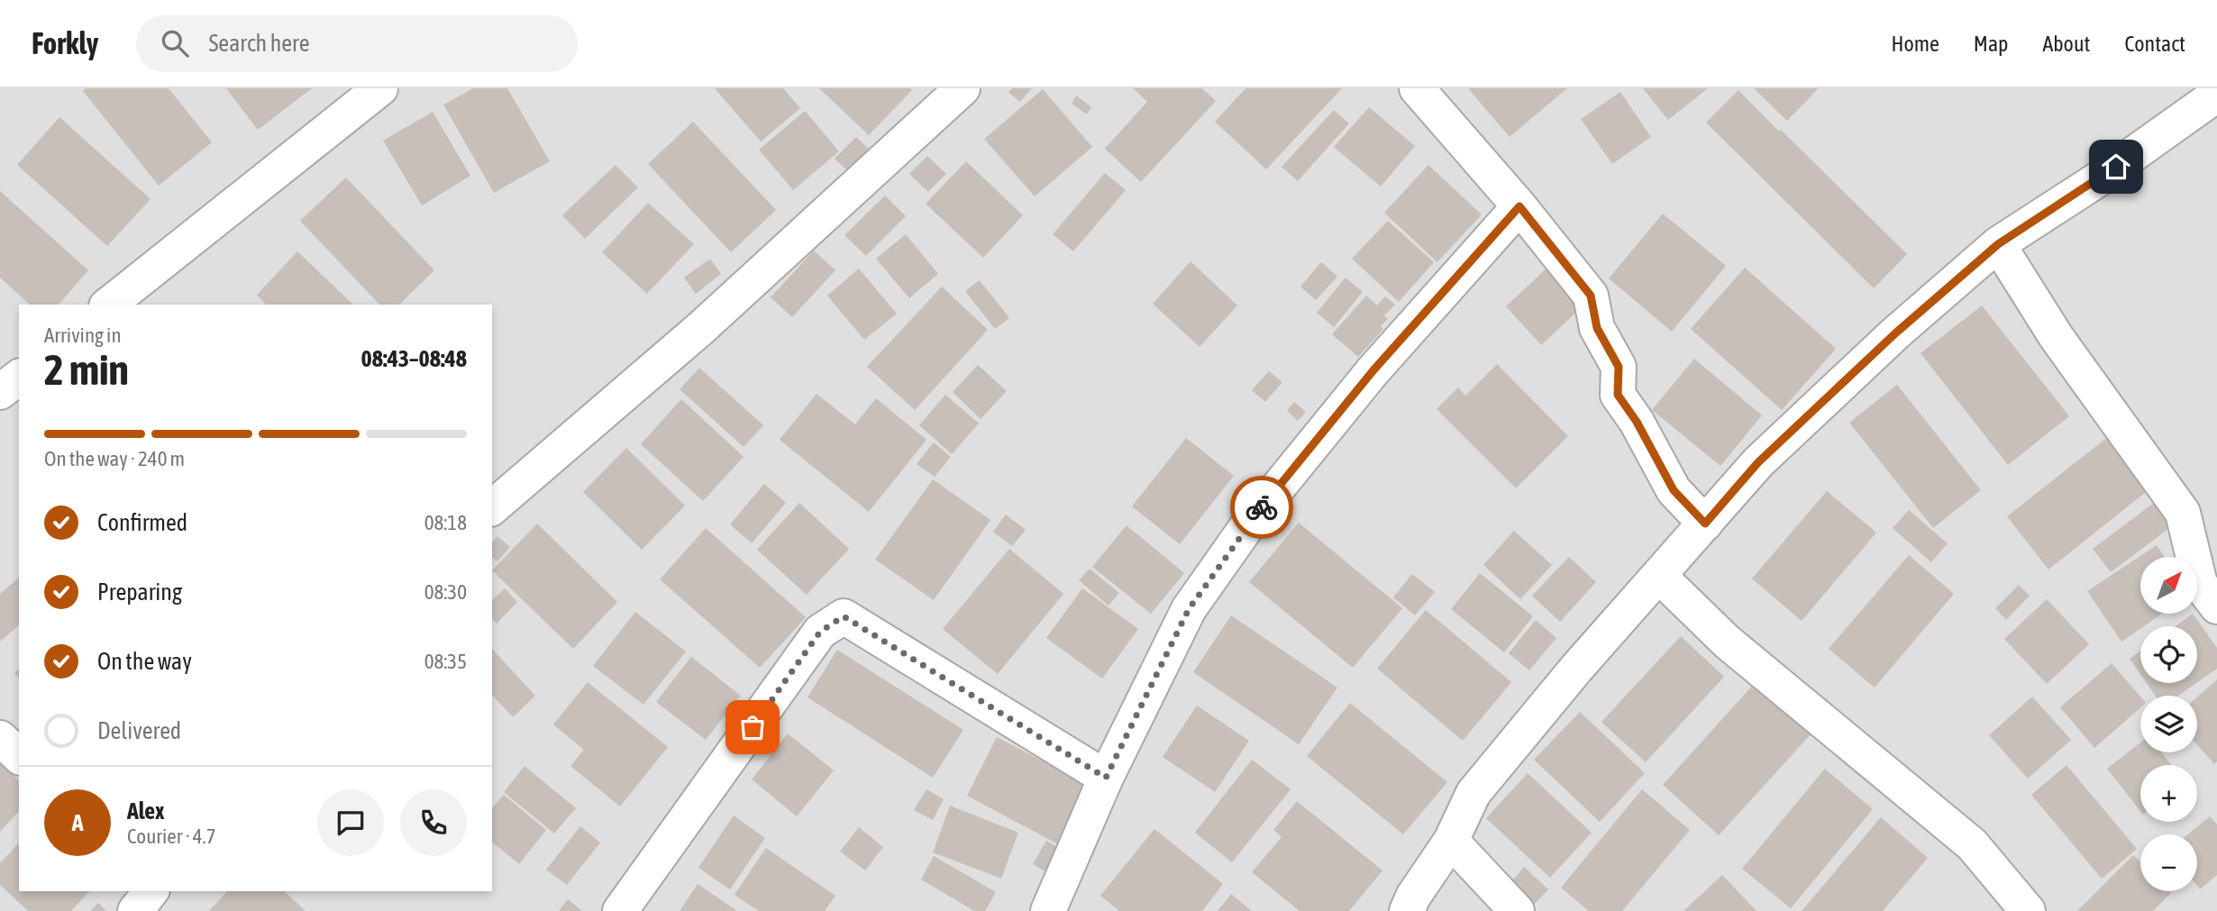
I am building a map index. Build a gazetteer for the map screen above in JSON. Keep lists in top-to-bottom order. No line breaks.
{"north":"top right","page":{"header":"Forkly","search":"Search here","nav":["Home","Map","About","Contact"],"heading":["2 min","Arriving in","08:43–08:48"],"panel":["Alex","Courier · 4.7"],"bar":"On the way · 240 m","list":[["Confirmed","08:18"],["Preparing","08:30"],["On the way","08:35"],"Delivered"],"map_buttons":["+","−"],"round":"A"}}
